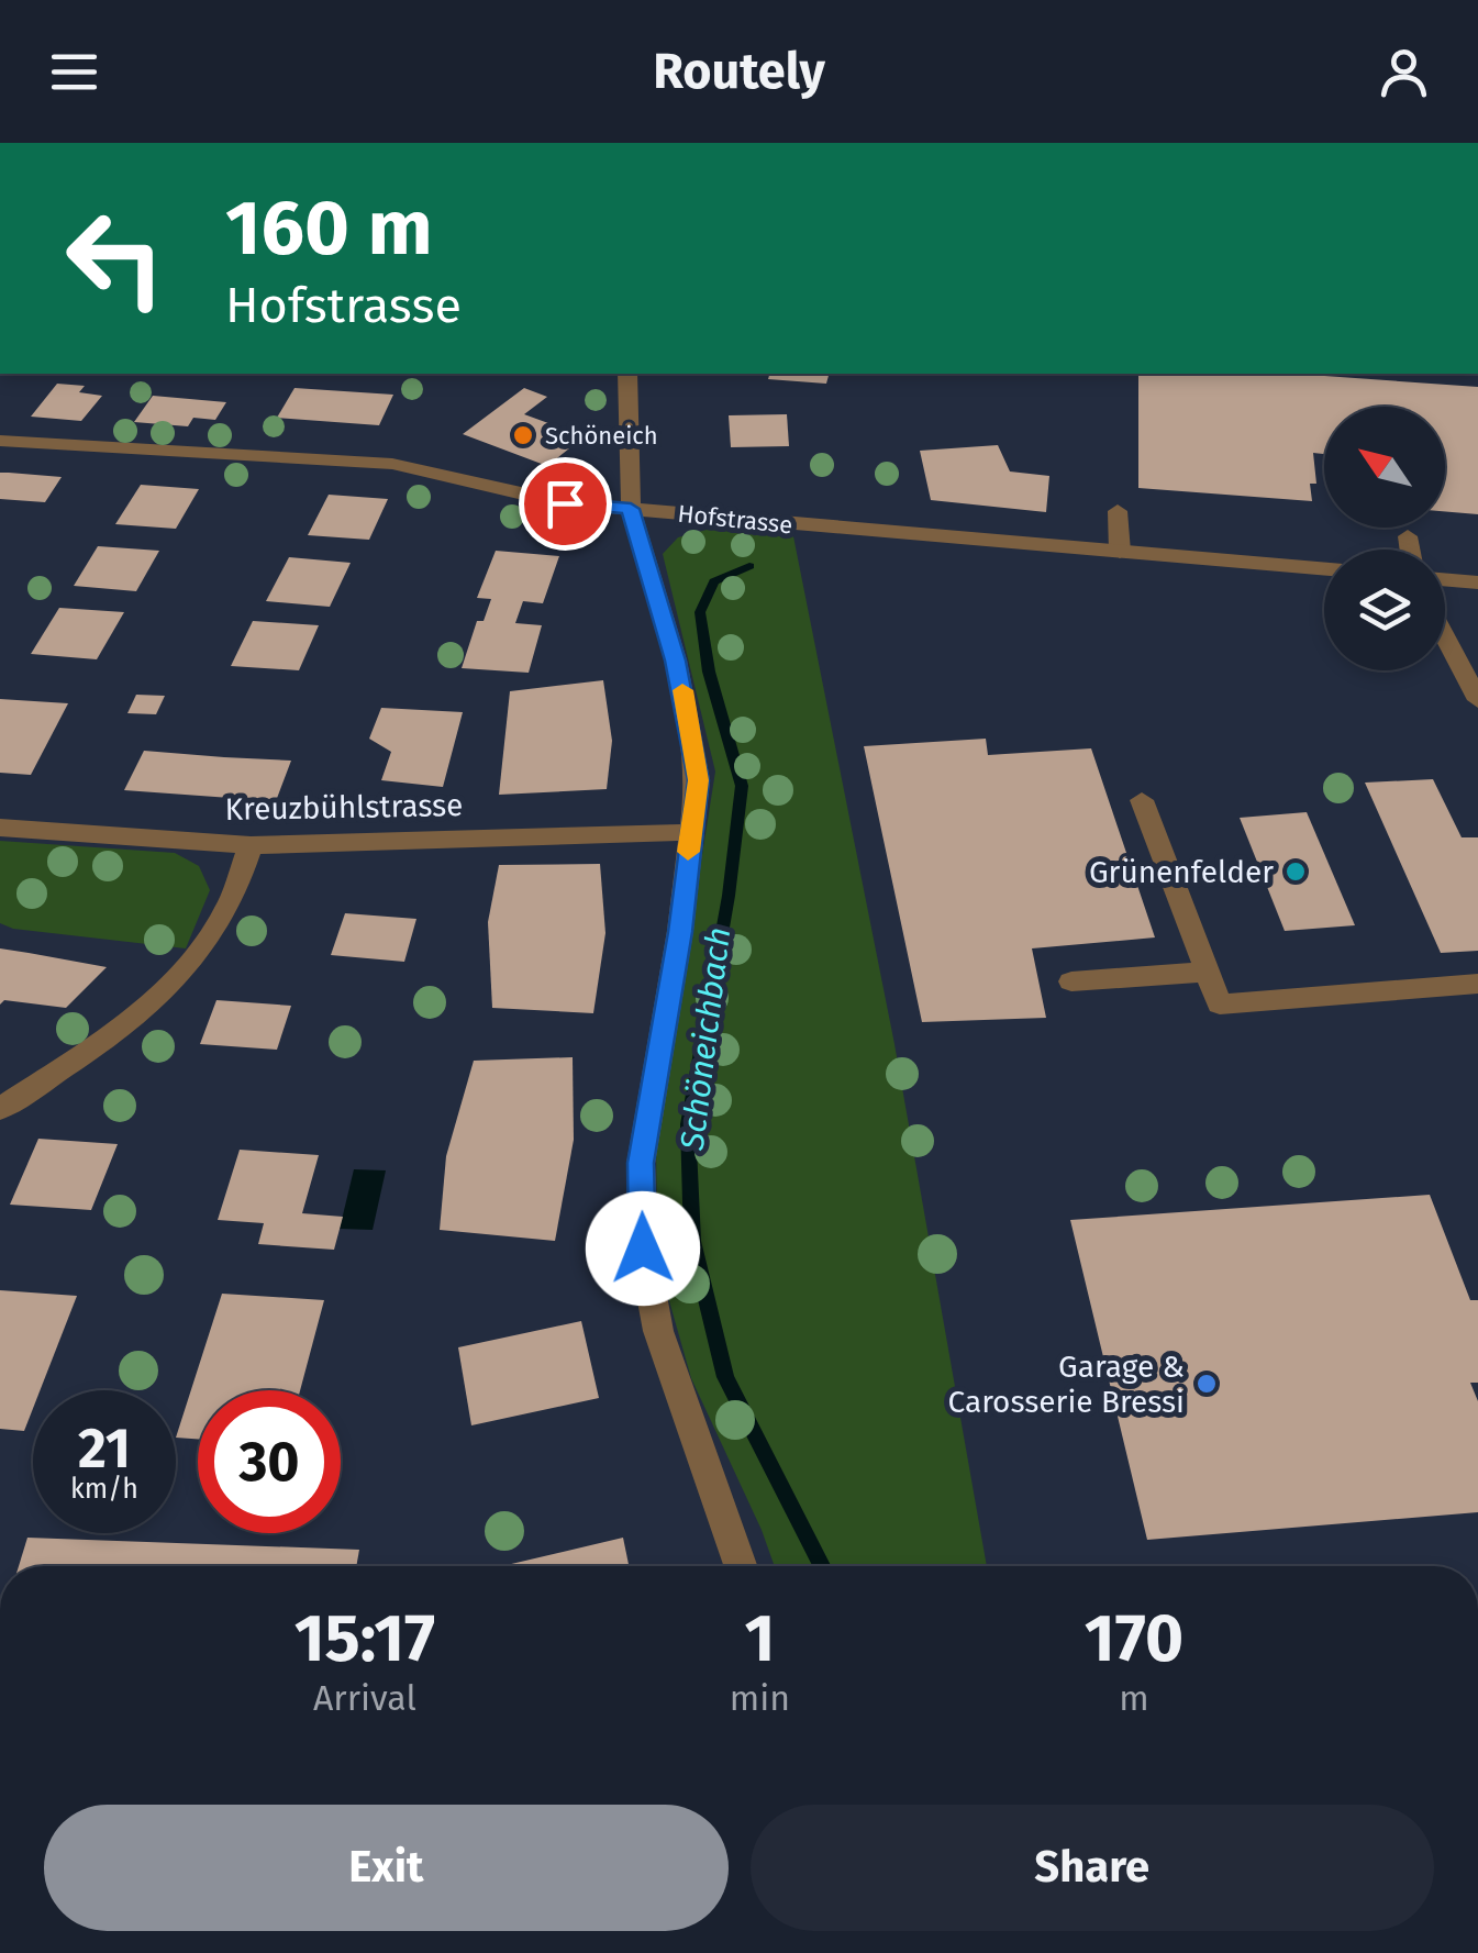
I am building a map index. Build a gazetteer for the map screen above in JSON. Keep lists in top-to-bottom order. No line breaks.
{"streets":{"street":["Hofstrasse","Kreuzbühlstrasse"]},"water":["Schöneichbach"],"places":["Schöneich","Grünenfelder","Garage & Carosserie Bressi"],"north":"top left","page":{"header":"Routely","turn":["160 m","Hofstrasse"],"speed":"21 km/h","limit":"30","eta":["15:17","Arrival","1","min","170","m"],"buttons":["Exit","Share"]}}
